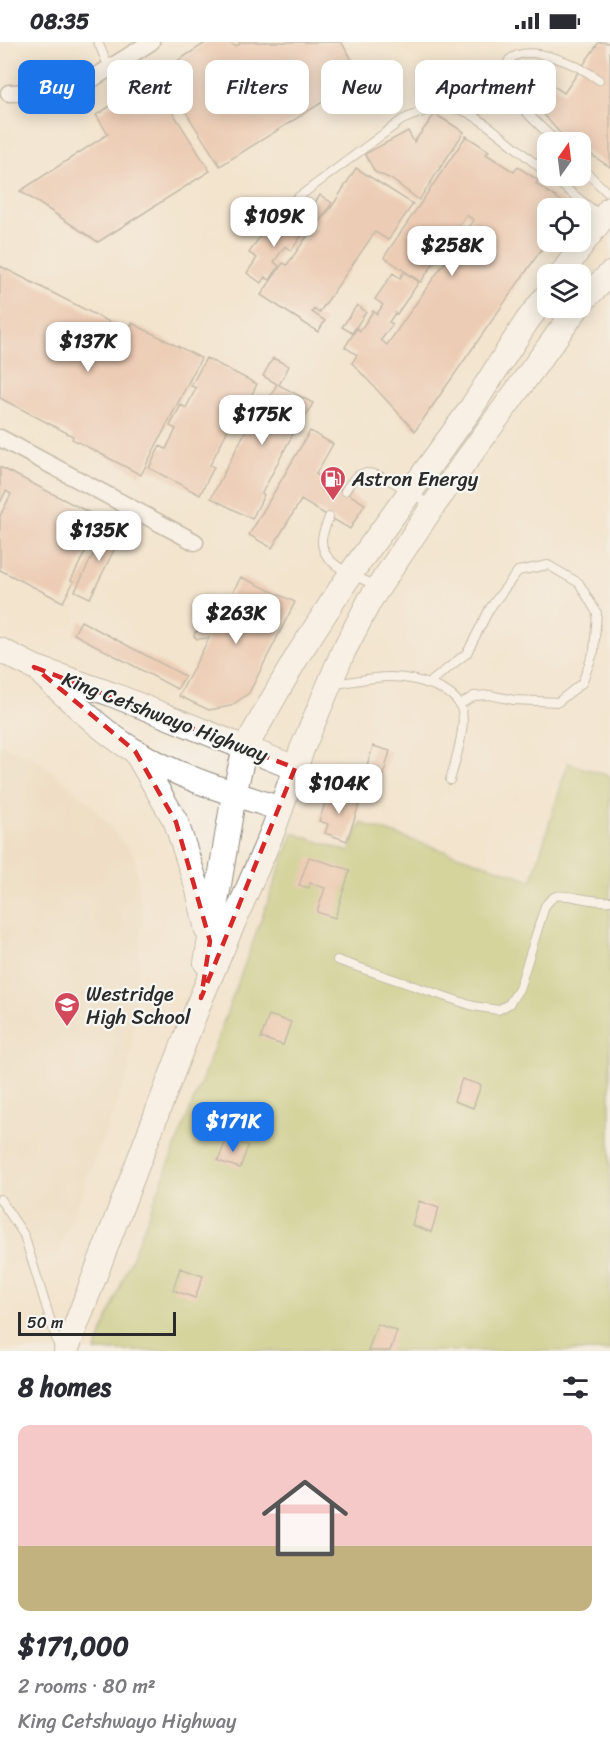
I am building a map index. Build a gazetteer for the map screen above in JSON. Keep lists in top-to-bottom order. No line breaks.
{"streets":{"main road":["King Cetshwayo Highway"]},"places":{"fuel station":["Astron Energy"],"school or university":["Westridge High School"]},"scale_bar":"50 m","north":"top","page":{"status":"08:35","chip":["Buy","Rent","Filters","New","Apartment"],"price":["$109K","$258K","$137K","$175K","$135K","$263K","$104K","$171K"],"scale":"50 m","heading":"8 homes","list":[{"name":"$171,000","note":"2 rooms · 80 m² · King Cetshwayo Highway"}]}}
